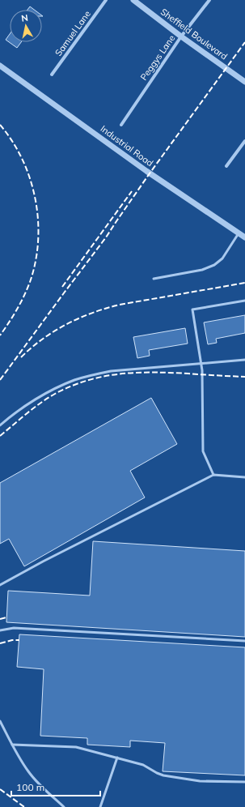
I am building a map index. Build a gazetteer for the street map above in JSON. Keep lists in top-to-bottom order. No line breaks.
{"streets":{"street":["Samuel Lane","Sheffield Boulevard","Peggys Lane","Industrial Road"]},"crossings":[["Sheffield Boulevard","Peggys Lane"]],"scale_bar":"100 m","north":"top"}
